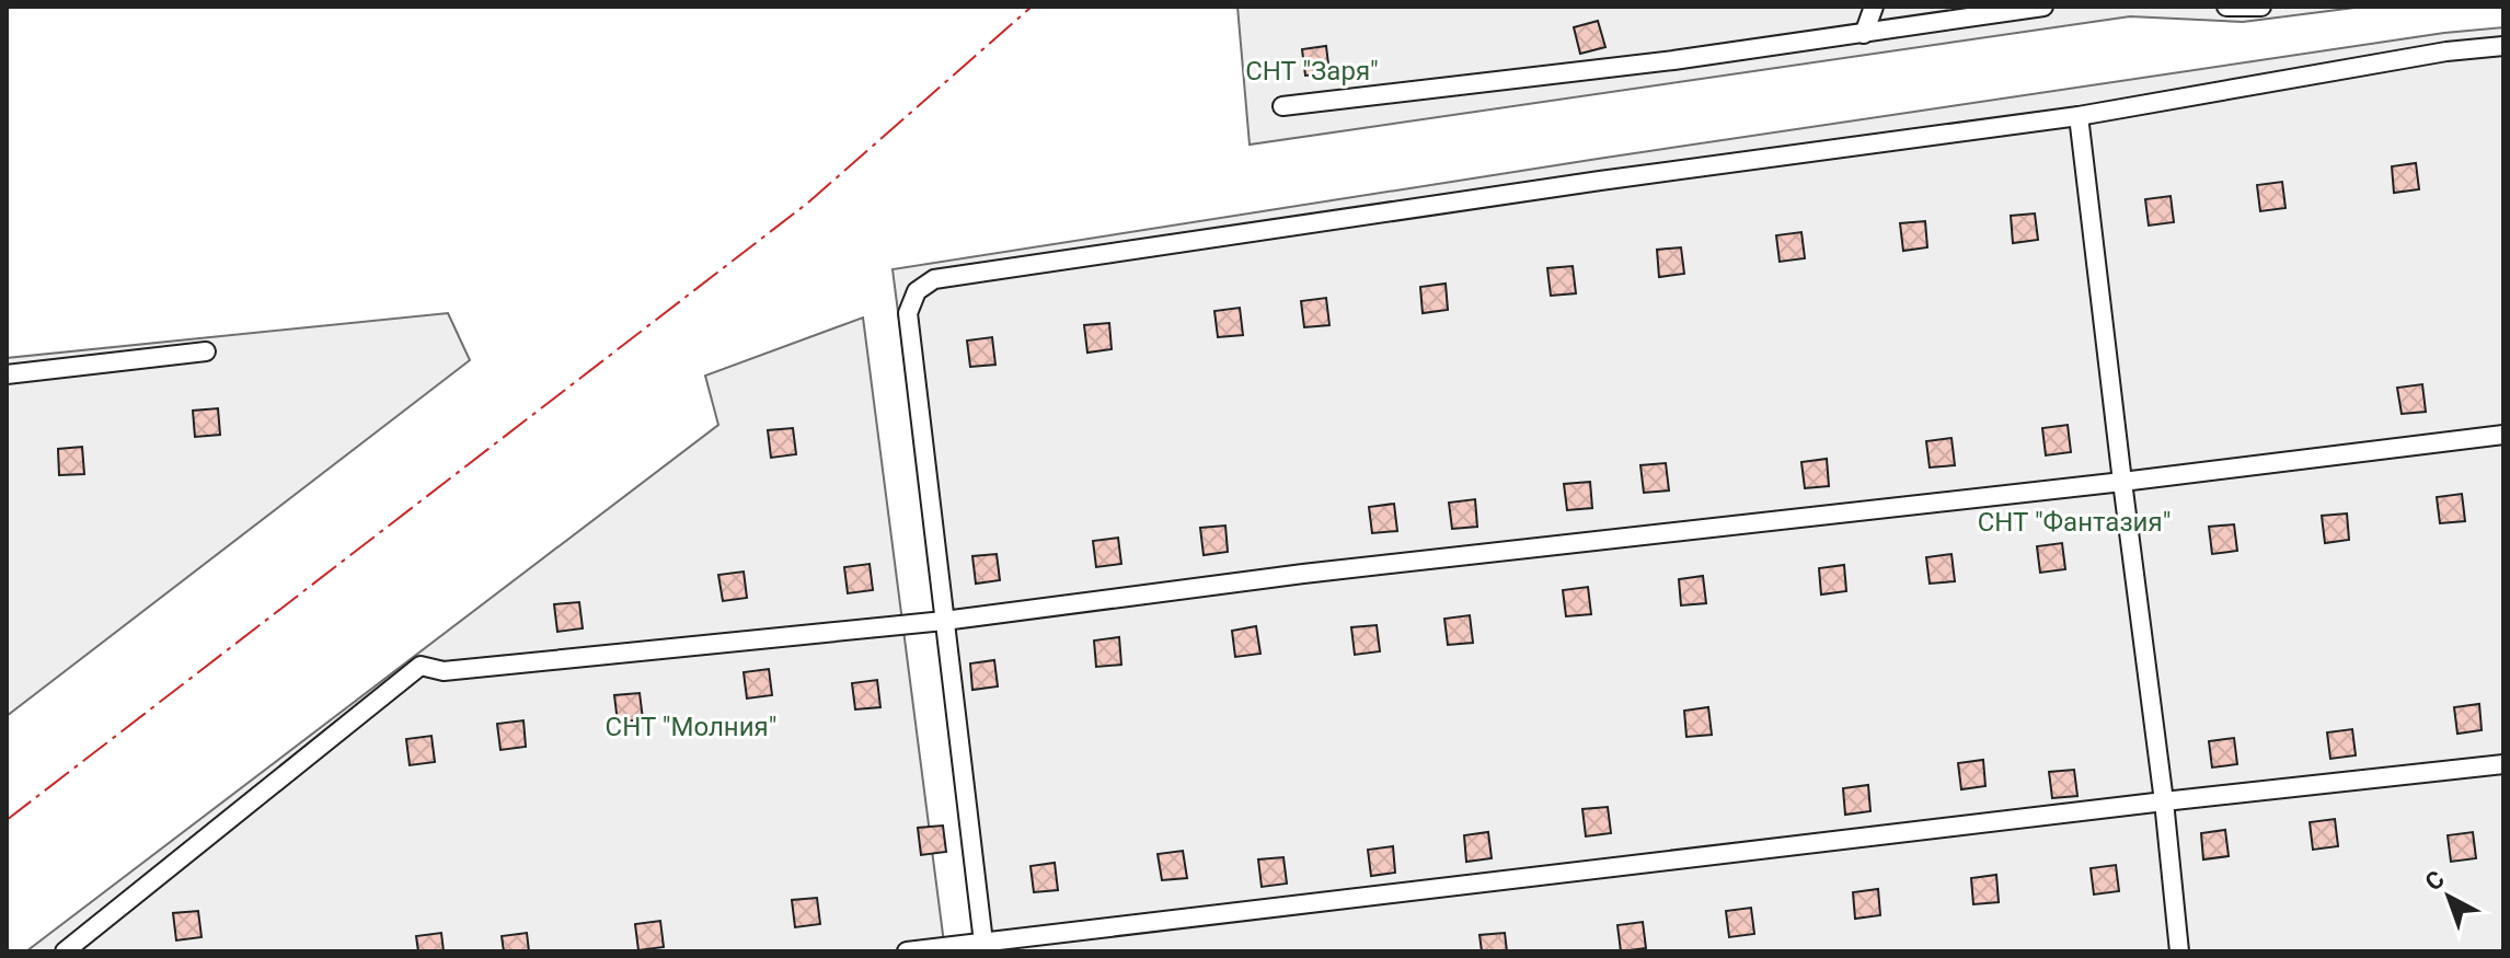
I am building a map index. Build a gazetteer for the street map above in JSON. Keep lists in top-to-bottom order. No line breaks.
{"parks":["СНТ \"Заря\"","СНТ \"Фантазия\"","СНТ \"Молния\""],"north":"top left"}
